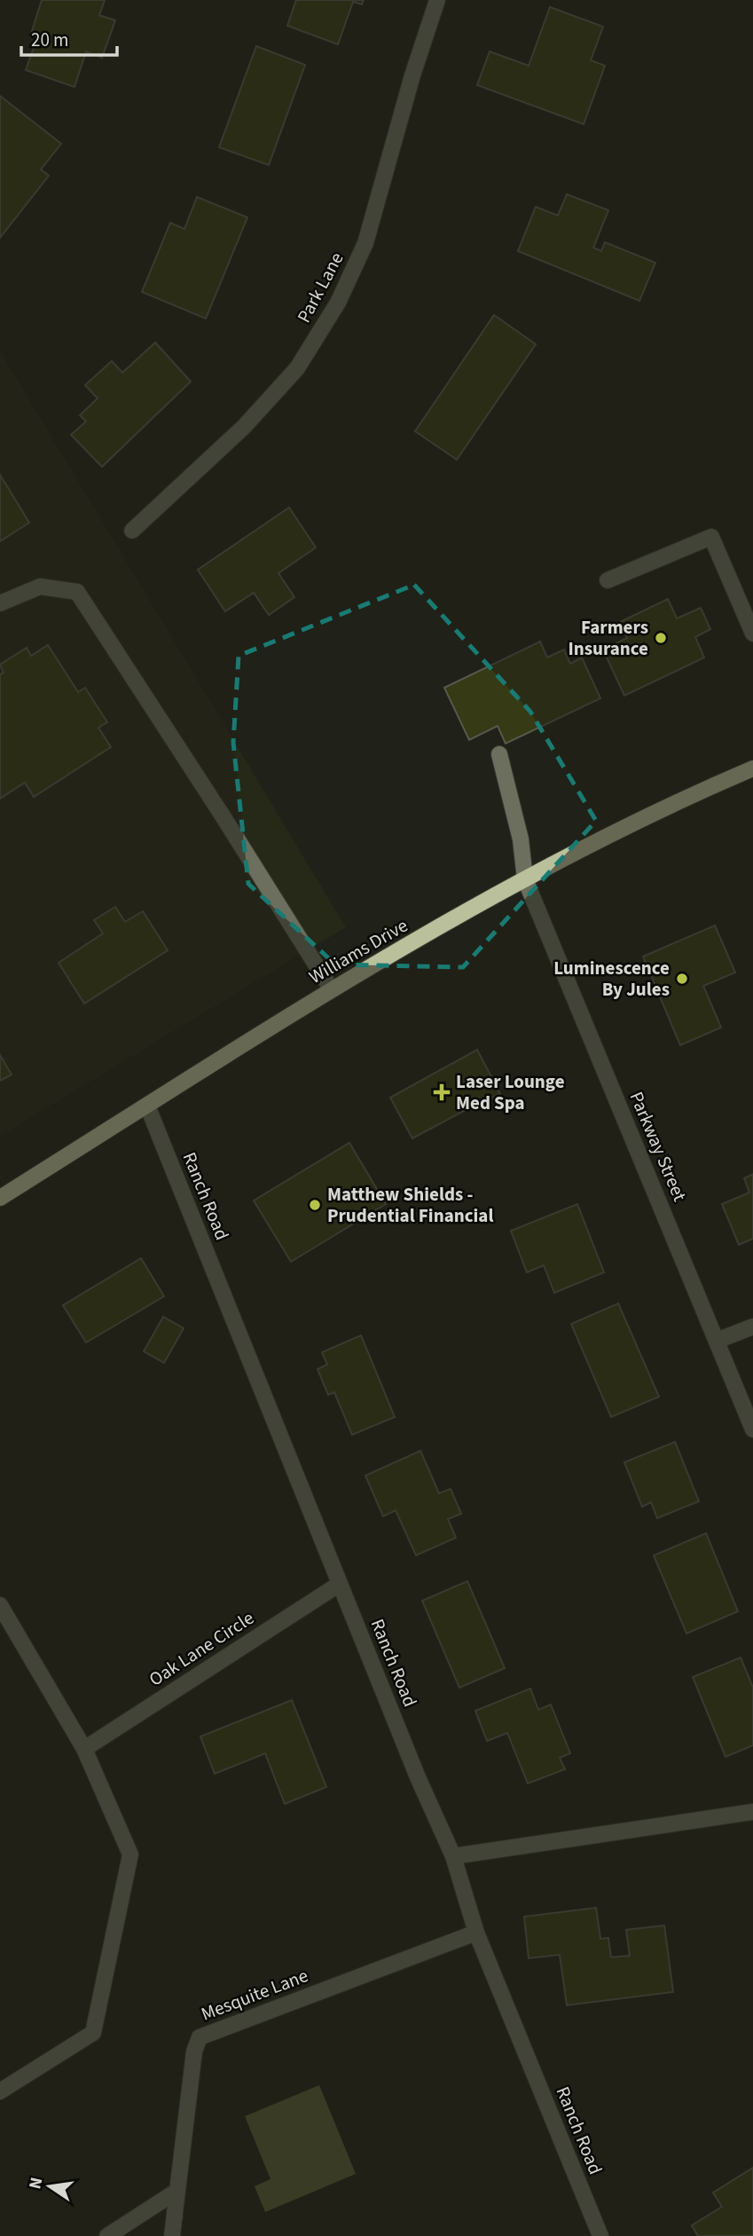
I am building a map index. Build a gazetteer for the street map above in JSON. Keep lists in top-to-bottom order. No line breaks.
{"streets":{"main road":["Williams Drive"],"street":["Park Lane","Parkway Street","Ranch Road","Oak Lane Circle","Mesquite Lane"]},"crossings":[["Williams Drive","Parkway Street"],["Williams Drive","Ranch Road"],["Ranch Road","Oak Lane Circle"],["Ranch Road","Mesquite Lane"]],"places":{"other":["Farmers Insurance","Luminescence By Jules","Matthew Shields - Prudential Financial"],"health":["Laser Lounge Med Spa"]},"scale_bar":"20 m","north":"left"}
